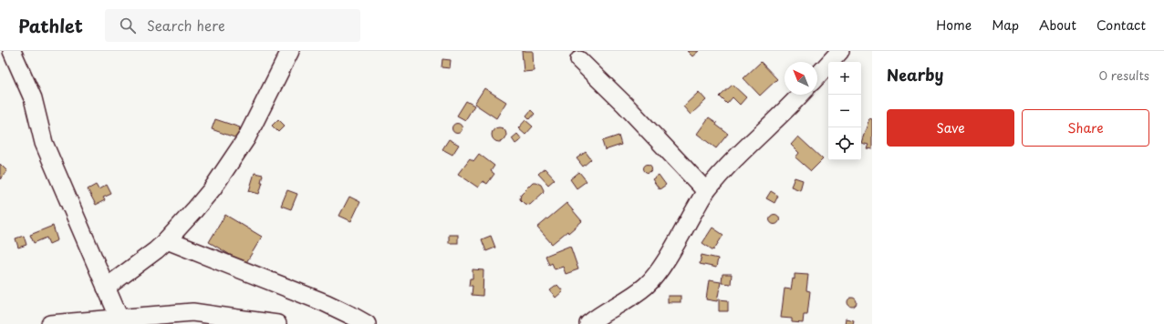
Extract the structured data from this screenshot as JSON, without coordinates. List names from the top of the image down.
{
  "north": "top left",
  "page": {
    "header": "Pathlet",
    "search": "Search here",
    "nav": [
      "Home",
      "Map",
      "About",
      "Contact"
    ],
    "heading": ["Nearby", "0 results"],
    "map_buttons": ["+", "−"],
    "buttons": ["Save", "Share"]
  }
}
